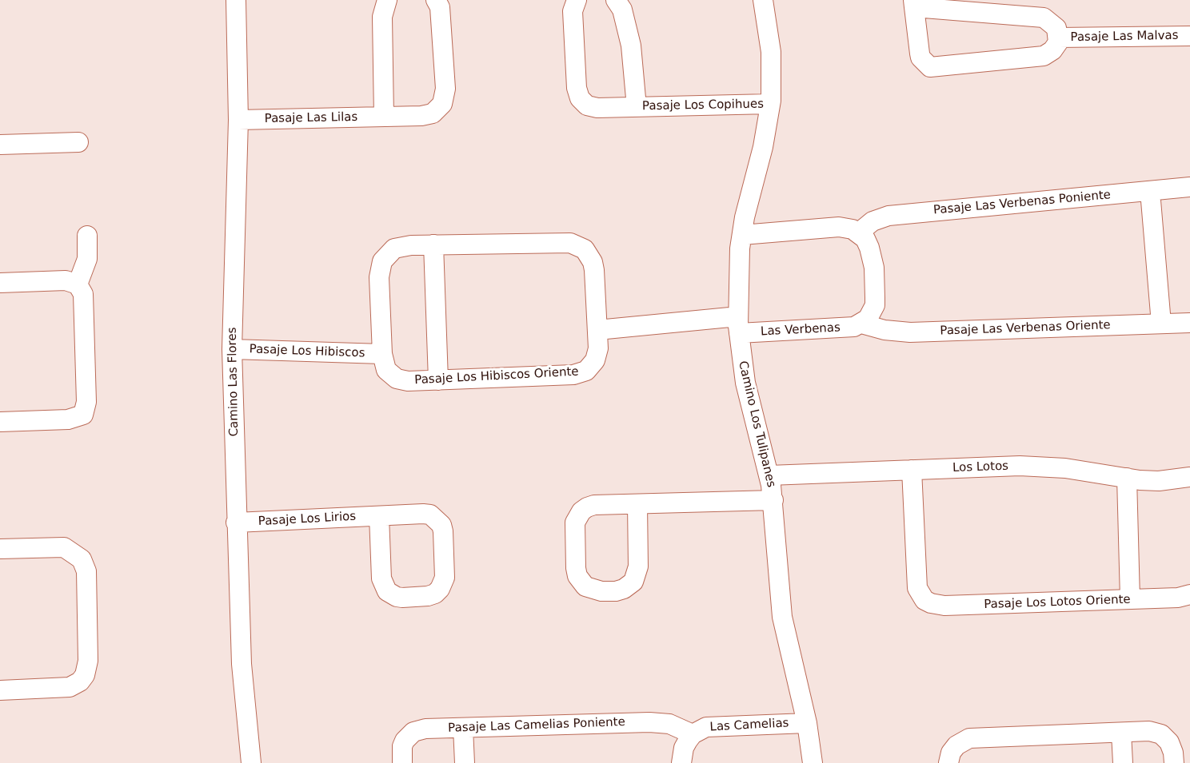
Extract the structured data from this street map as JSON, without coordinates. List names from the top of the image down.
{
  "streets": {
    "street": [
      "Pasaje Las Malvas",
      "Pasaje Los Copihues",
      "Pasaje Las Lilas",
      "Pasaje Las Verbenas Poniente",
      "Pasaje Las Verbenas Oriente",
      "Las Verbenas",
      "Pasaje Los Hibiscos",
      "Pasaje Los Hibiscos Oriente",
      "Camino Las Flores",
      "Camino Los Tulipanes",
      "Los Lotos",
      "Pasaje Los Lirios",
      "Pasaje Los Lotos Oriente",
      "Pasaje Las Camelias Poniente",
      "Las Camelias"
    ]
  },
  "crossings": [
    ["Pasaje Los Copihues", "Camino Los Tulipanes"],
    ["Pasaje Las Lilas", "Camino Las Flores"],
    ["Pasaje Las Verbenas Oriente", "Las Verbenas"],
    ["Las Verbenas", "Camino Los Tulipanes"],
    ["Pasaje Los Hibiscos", "Pasaje Los Hibiscos Oriente"],
    ["Pasaje Los Hibiscos", "Camino Las Flores"],
    ["Camino Las Flores", "Pasaje Los Lirios"],
    ["Camino Los Tulipanes", "Los Lotos"],
    ["Camino Los Tulipanes", "Las Camelias"],
    ["Los Lotos", "Pasaje Los Lotos Oriente"],
    ["Pasaje Las Camelias Poniente", "Las Camelias"]
  ]
}
